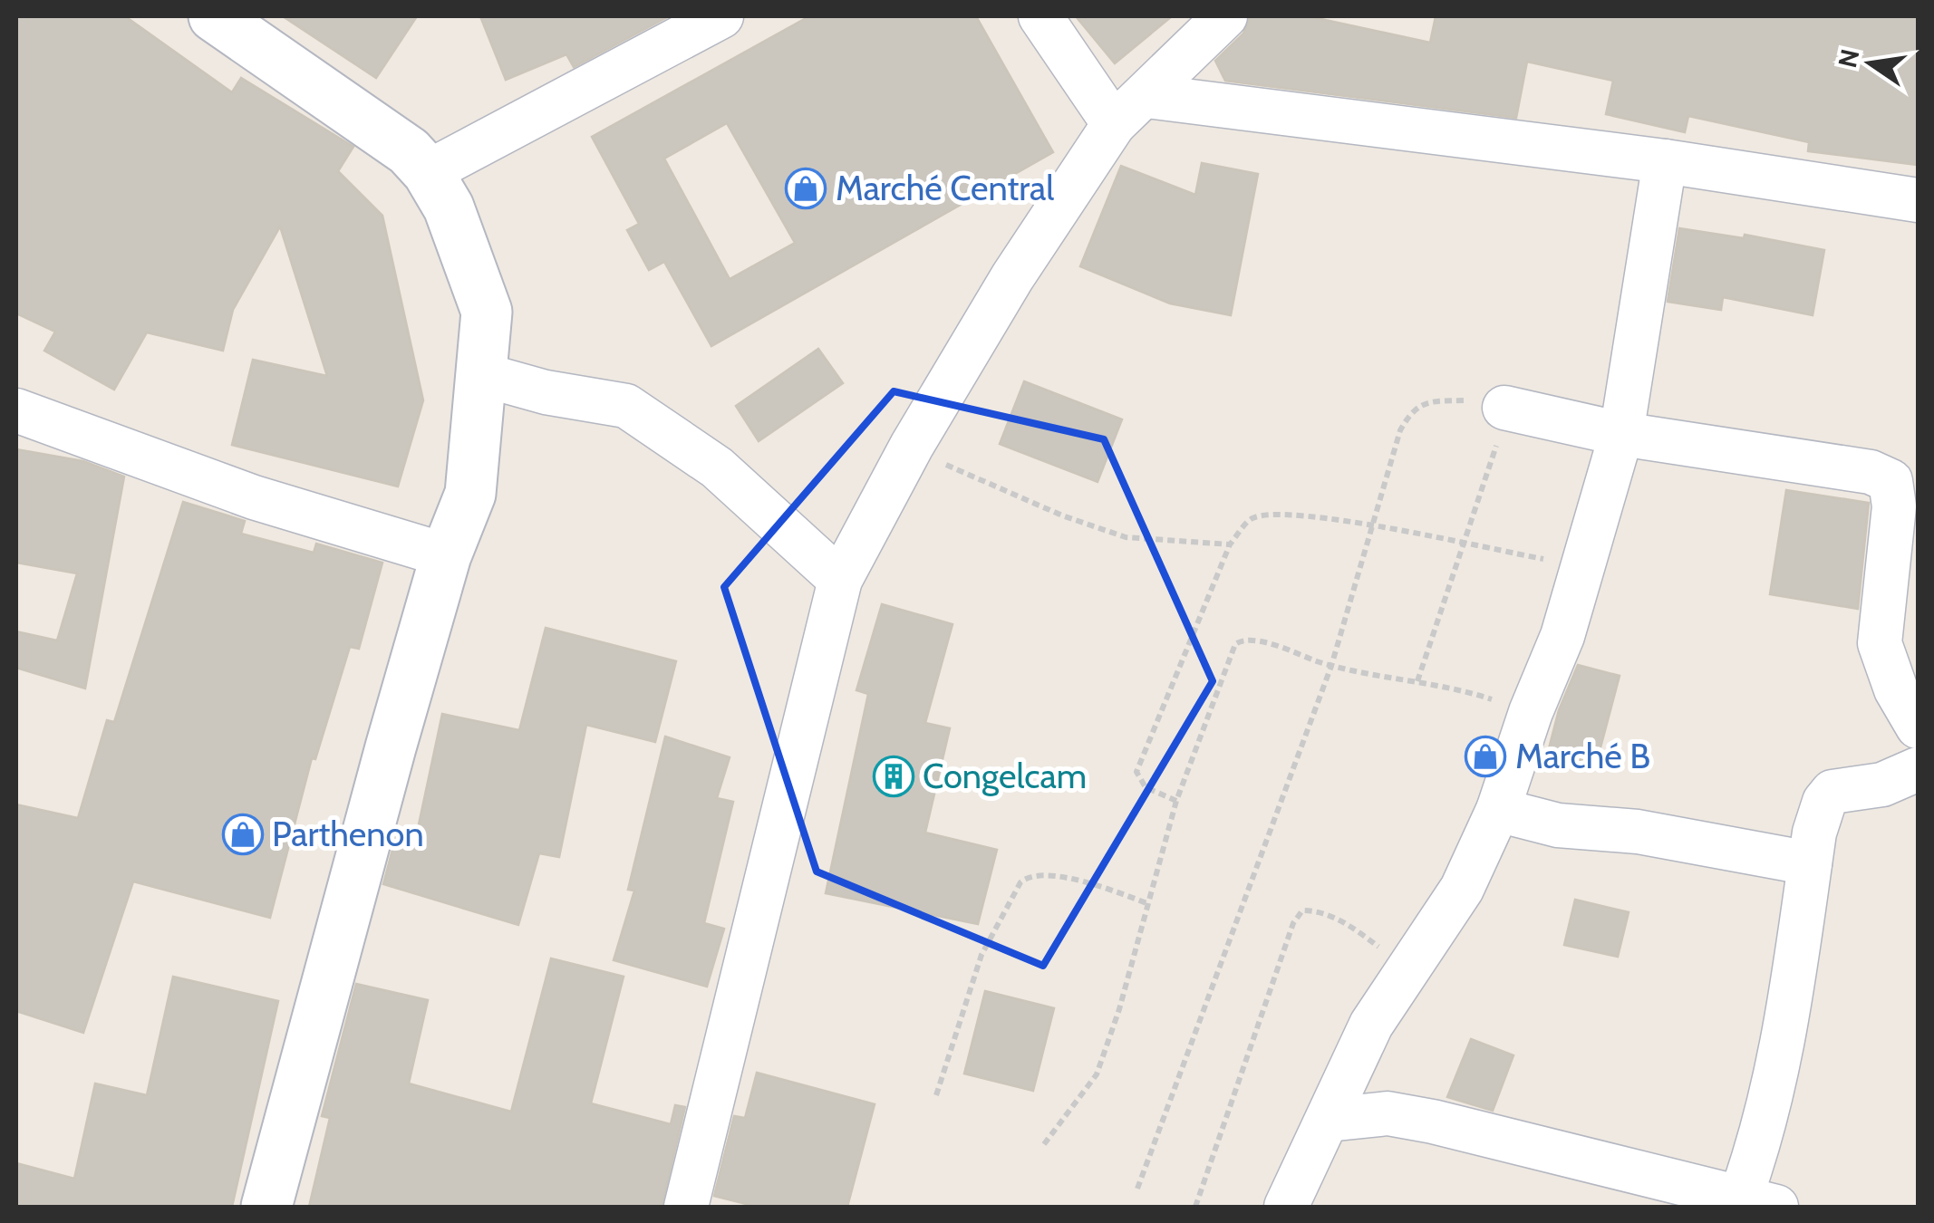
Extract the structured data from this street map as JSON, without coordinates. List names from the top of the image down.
{
  "places": {
    "shop": ["Marché Central", "Marché B", "Parthenon"],
    "building": ["Congelcam"]
  },
  "north": "left"
}
